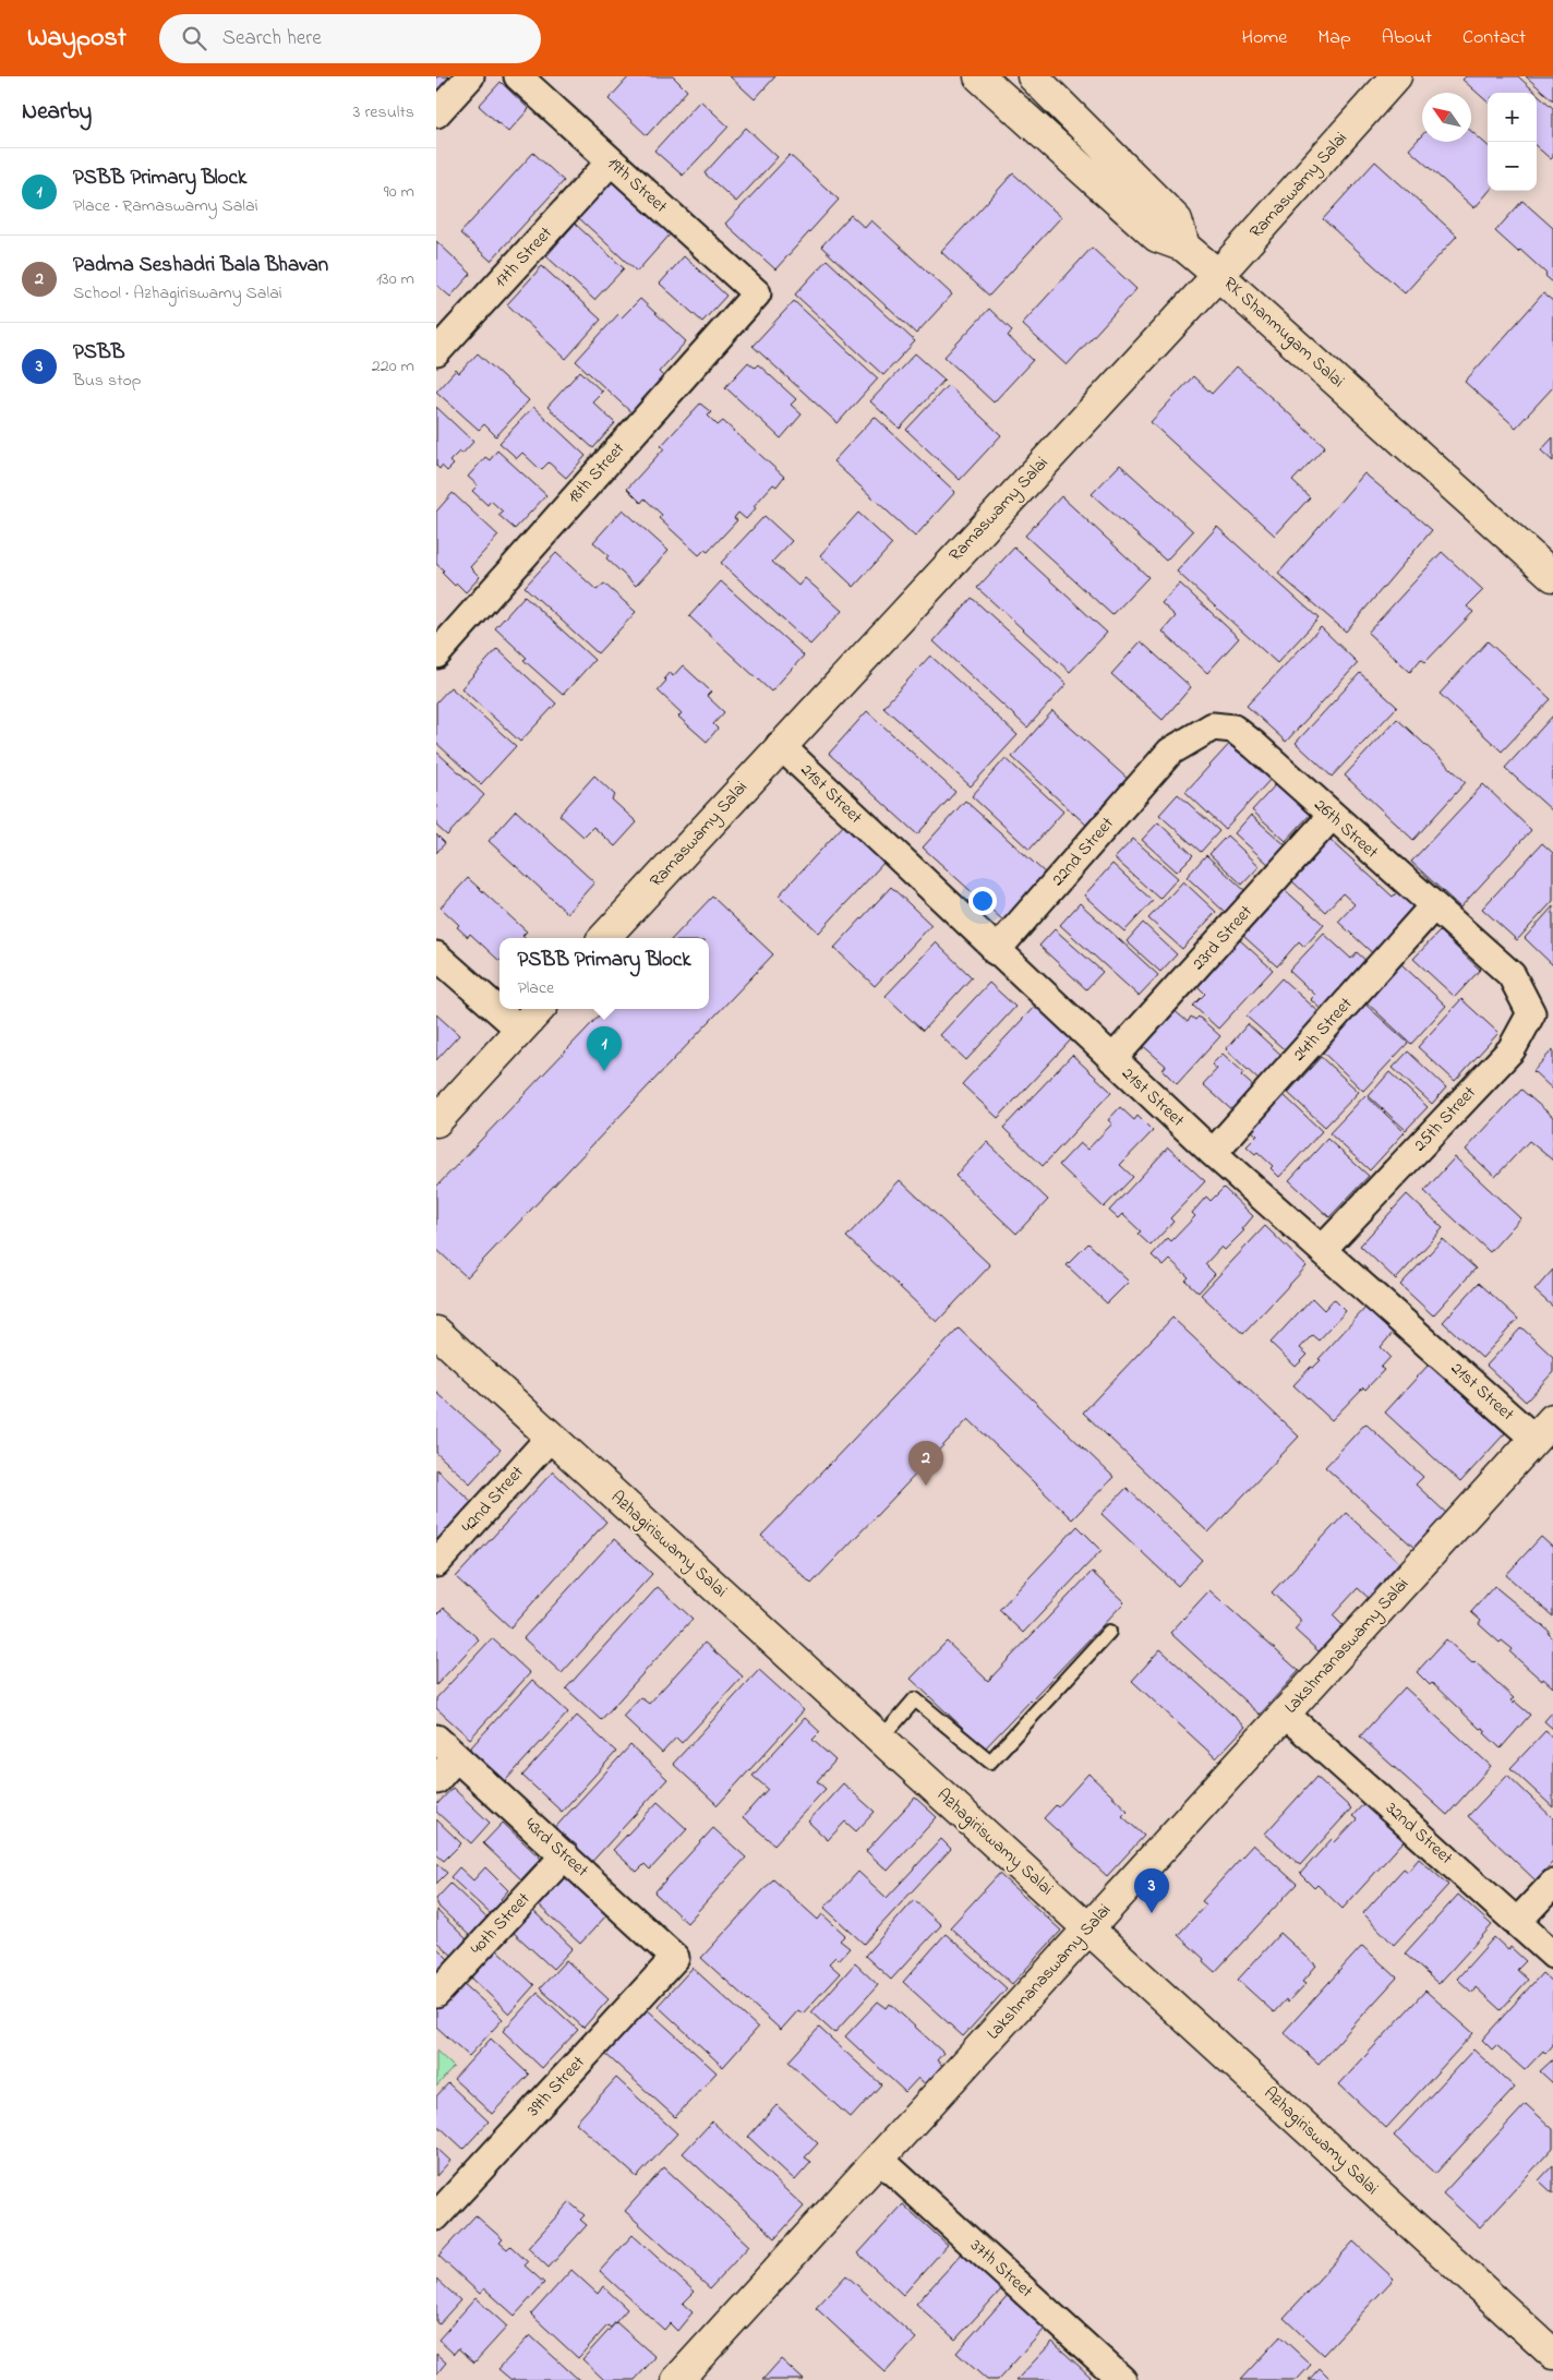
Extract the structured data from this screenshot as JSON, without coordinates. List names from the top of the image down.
{
  "streets": {
    "street": [
      "19th Street",
      "Ramaswamy Salai",
      "17th Street",
      "RK Shanmugam Salai",
      "18th Street",
      "21st Street",
      "26th Street",
      "22nd Street",
      "23rd Street",
      "24th Street",
      "25th Street",
      "42nd Street",
      "Azhagiriswamy Salai",
      "Lakshmanaswamy Salai",
      "32nd Street",
      "43rd Street",
      "40th Street",
      "39th Street",
      "37th Street"
    ]
  },
  "crossings": [
    ["19th Street", "17th Street"],
    ["19th Street", "18th Street"],
    ["Ramaswamy Salai", "RK Shanmugam Salai"],
    ["Ramaswamy Salai", "21st Street"],
    ["21st Street", "22nd Street"],
    ["21st Street", "23rd Street"],
    ["21st Street", "24th Street"],
    ["21st Street", "25th Street"],
    ["21st Street", "Lakshmanaswamy Salai"],
    ["26th Street", "22nd Street"],
    ["26th Street", "23rd Street"],
    ["26th Street", "24th Street"],
    ["26th Street", "25th Street"],
    ["42nd Street", "Azhagiriswamy Salai"],
    ["Azhagiriswamy Salai", "Lakshmanaswamy Salai"],
    ["Lakshmanaswamy Salai", "32nd Street"],
    ["Lakshmanaswamy Salai", "37th Street"],
    ["43rd Street", "40th Street"],
    ["43rd Street", "39th Street"]
  ],
  "north": "top left",
  "page": {
    "header": "Waypost",
    "search": "Search here",
    "nav": [
      "Home",
      "Map",
      "About",
      "Contact"
    ],
    "heading": ["Nearby", "3 results"],
    "map_buttons": ["+", "−"],
    "list": [
      {
        "mark": "1",
        "name": "PSBB Primary Block",
        "note": "Place · Ramaswamy Salai",
        "value": "90 m"
      },
      {
        "mark": "2",
        "name": "Padma Seshadri Bala Bhavan",
        "note": "School · Azhagiriswamy Salai",
        "value": "130 m"
      },
      {
        "mark": "3",
        "name": "PSBB",
        "note": "Bus stop",
        "value": "220 m"
      }
    ],
    "popup": ["PSBB Primary Block", "Place"],
    "pins": ["1", "2", "3"]
  }
}
